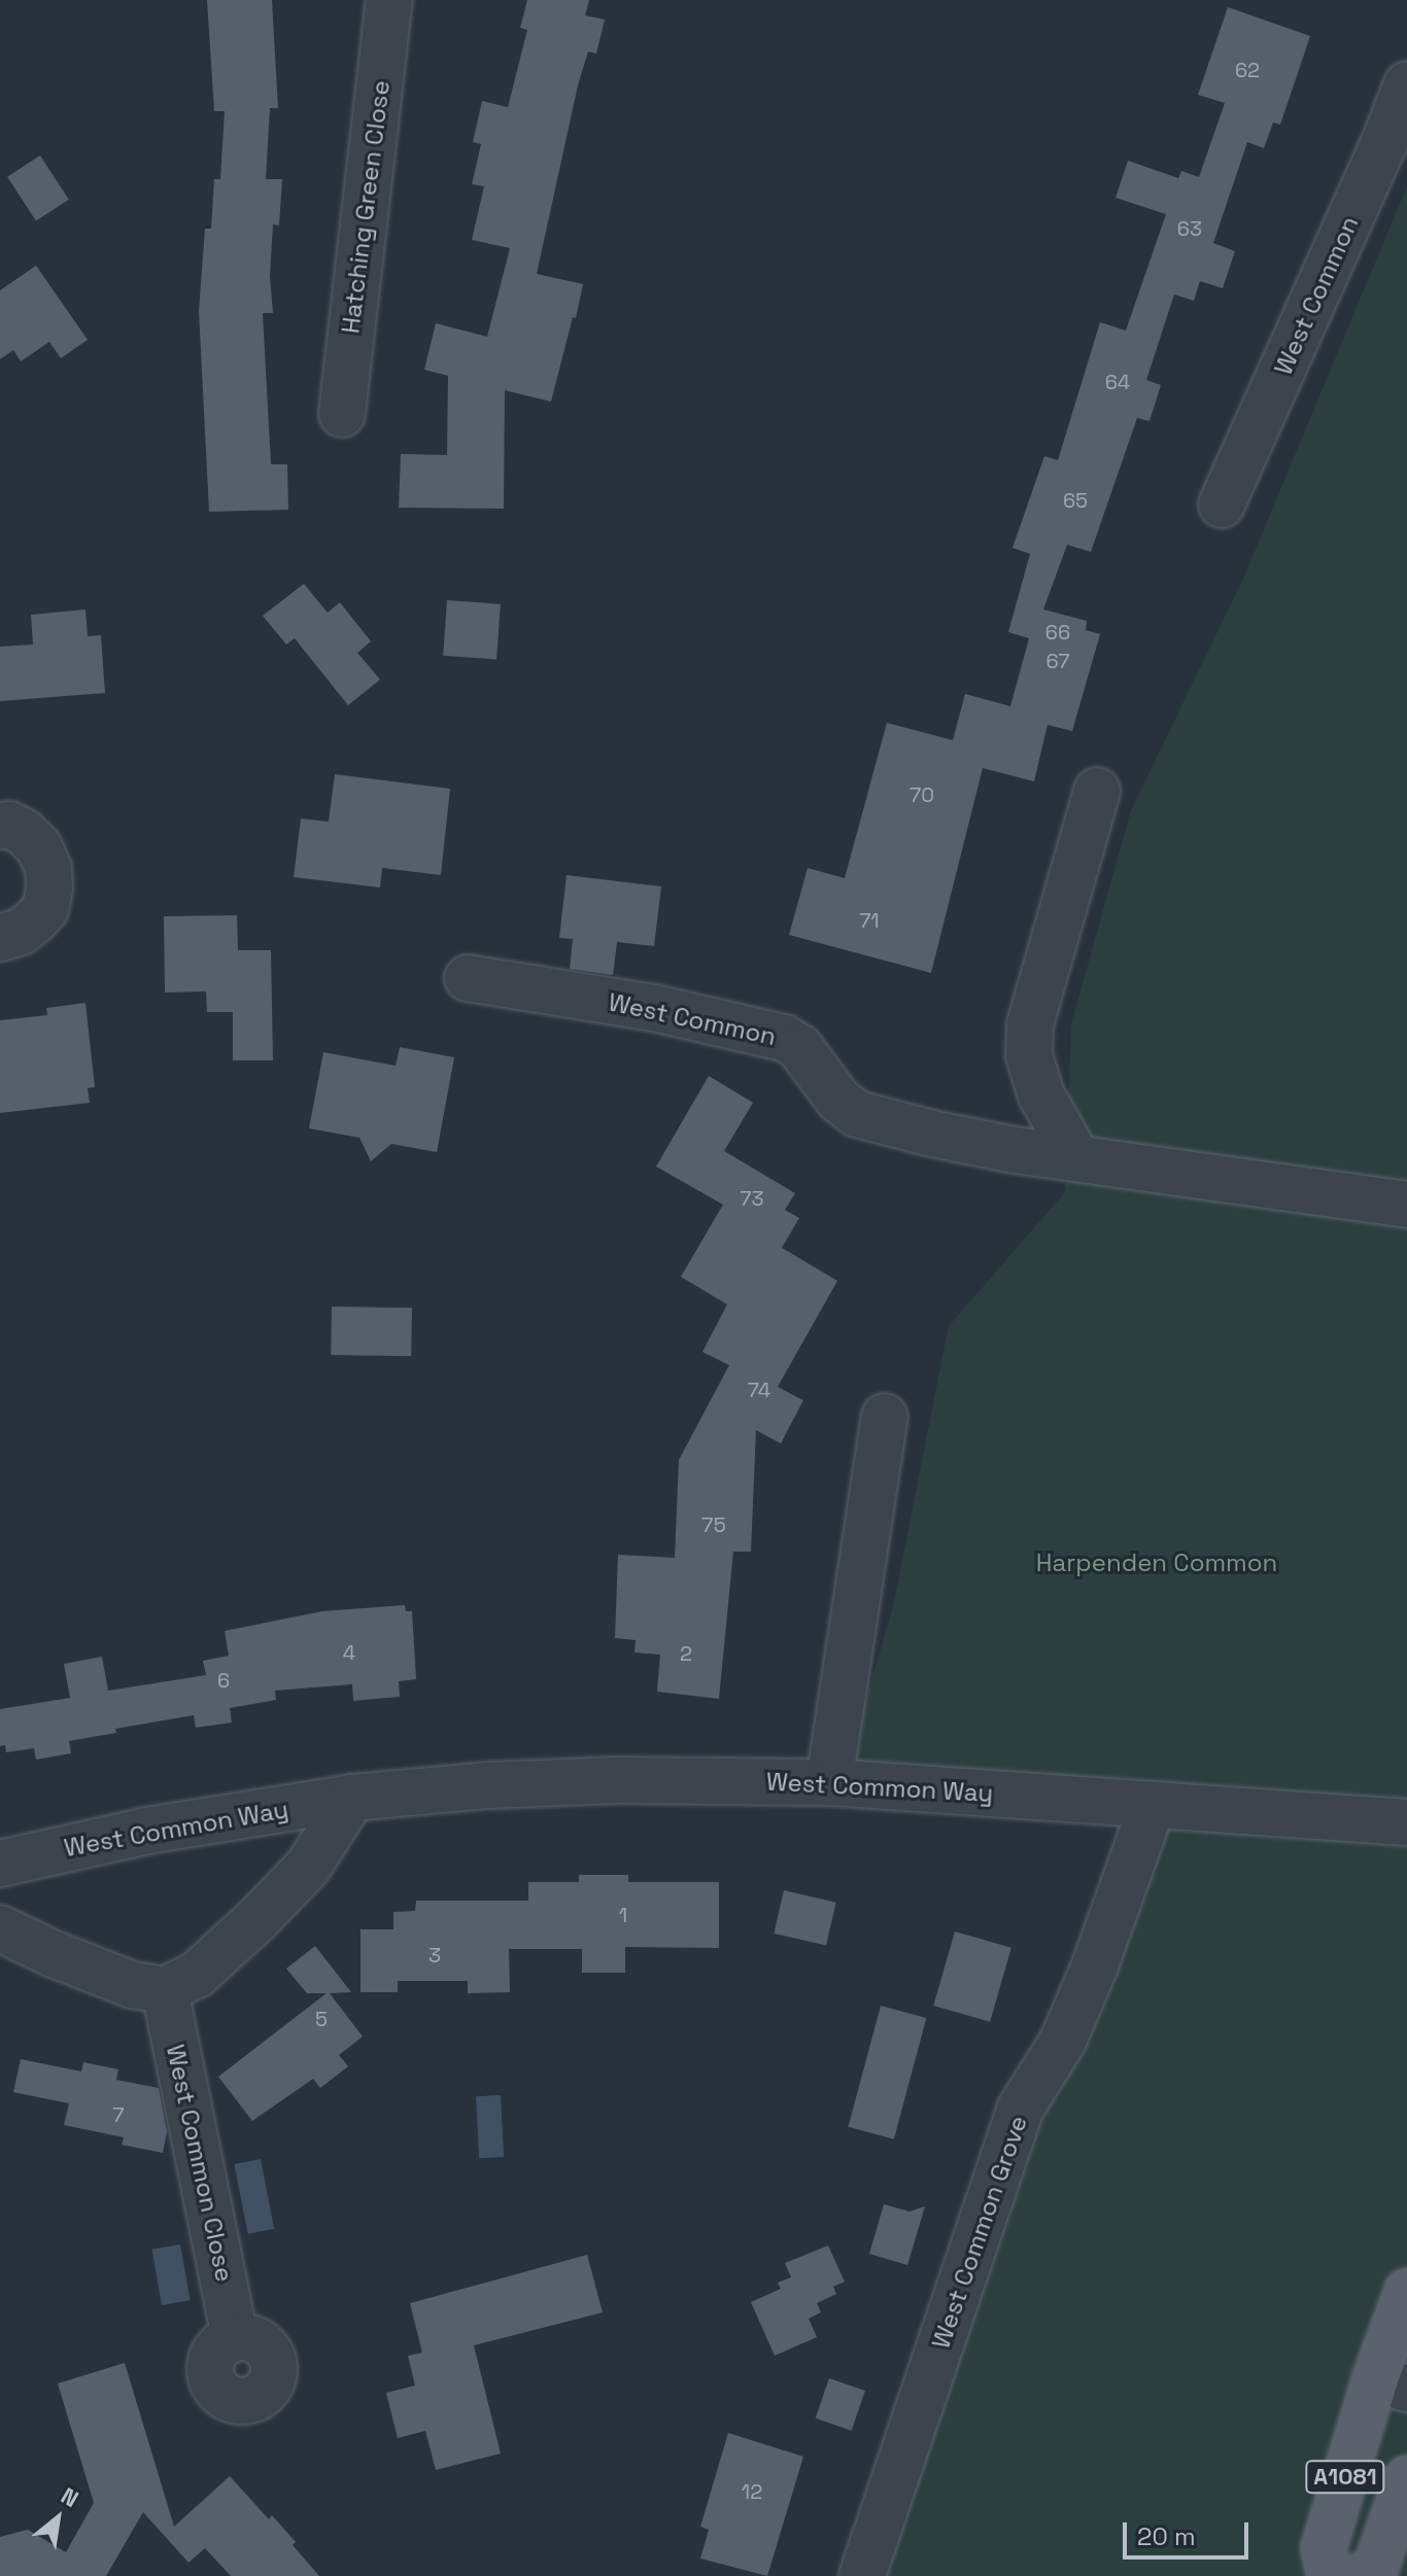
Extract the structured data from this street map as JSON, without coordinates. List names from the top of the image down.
{
  "streets": {
    "main road": ["A1081"],
    "street": [
      "Hatching Green Close",
      "West Common",
      "West Common Way",
      "West Common Close",
      "West Common Grove"
    ]
  },
  "crossings": [
    ["West Common Way", "West Common Grove"]
  ],
  "parks": ["Harpenden Common"],
  "house_numbers": [
    "62",
    "63",
    "64",
    "65",
    "66",
    "67",
    "70",
    "71",
    "73",
    "74",
    "75",
    "4",
    "2",
    "6",
    "1",
    "3",
    "5",
    "7",
    "12"
  ],
  "scale_bar": "20 m",
  "north": "top right"
}
